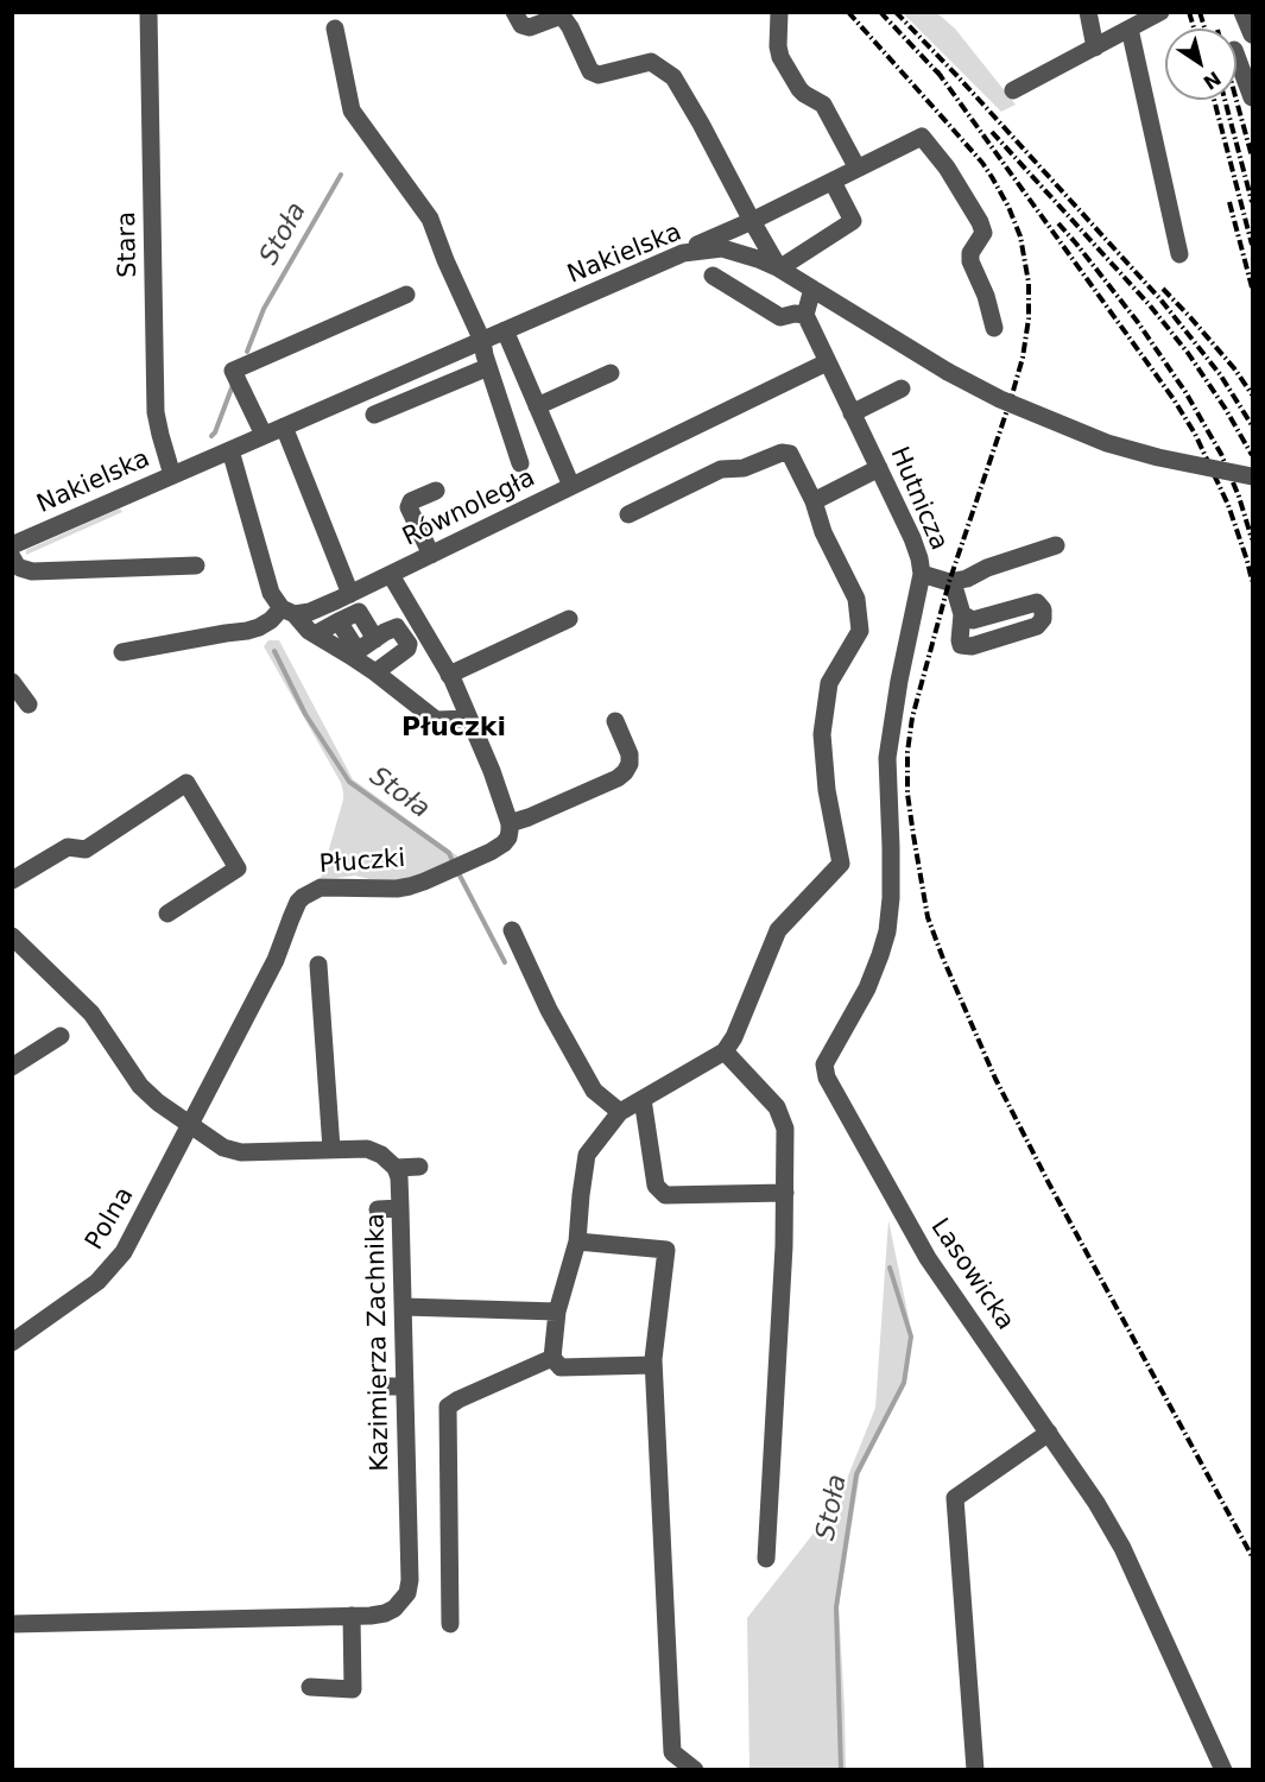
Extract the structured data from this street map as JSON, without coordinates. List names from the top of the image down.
{
  "streets": {
    "street": [
      "Stara",
      "Nakielska",
      "Hutnicza",
      "Równoległa",
      "Płuczki",
      "Polna",
      "Lasowicka",
      "Kazimierza Zachnika"
    ]
  },
  "crossings": [
    ["Stara", "Nakielska"],
    ["Hutnicza", "Równoległa"],
    ["Hutnicza", "Lasowicka"],
    ["Płuczki", "Polna"]
  ],
  "districts": ["Płuczki"],
  "water": ["Stoła"],
  "north": "bottom right"
}
